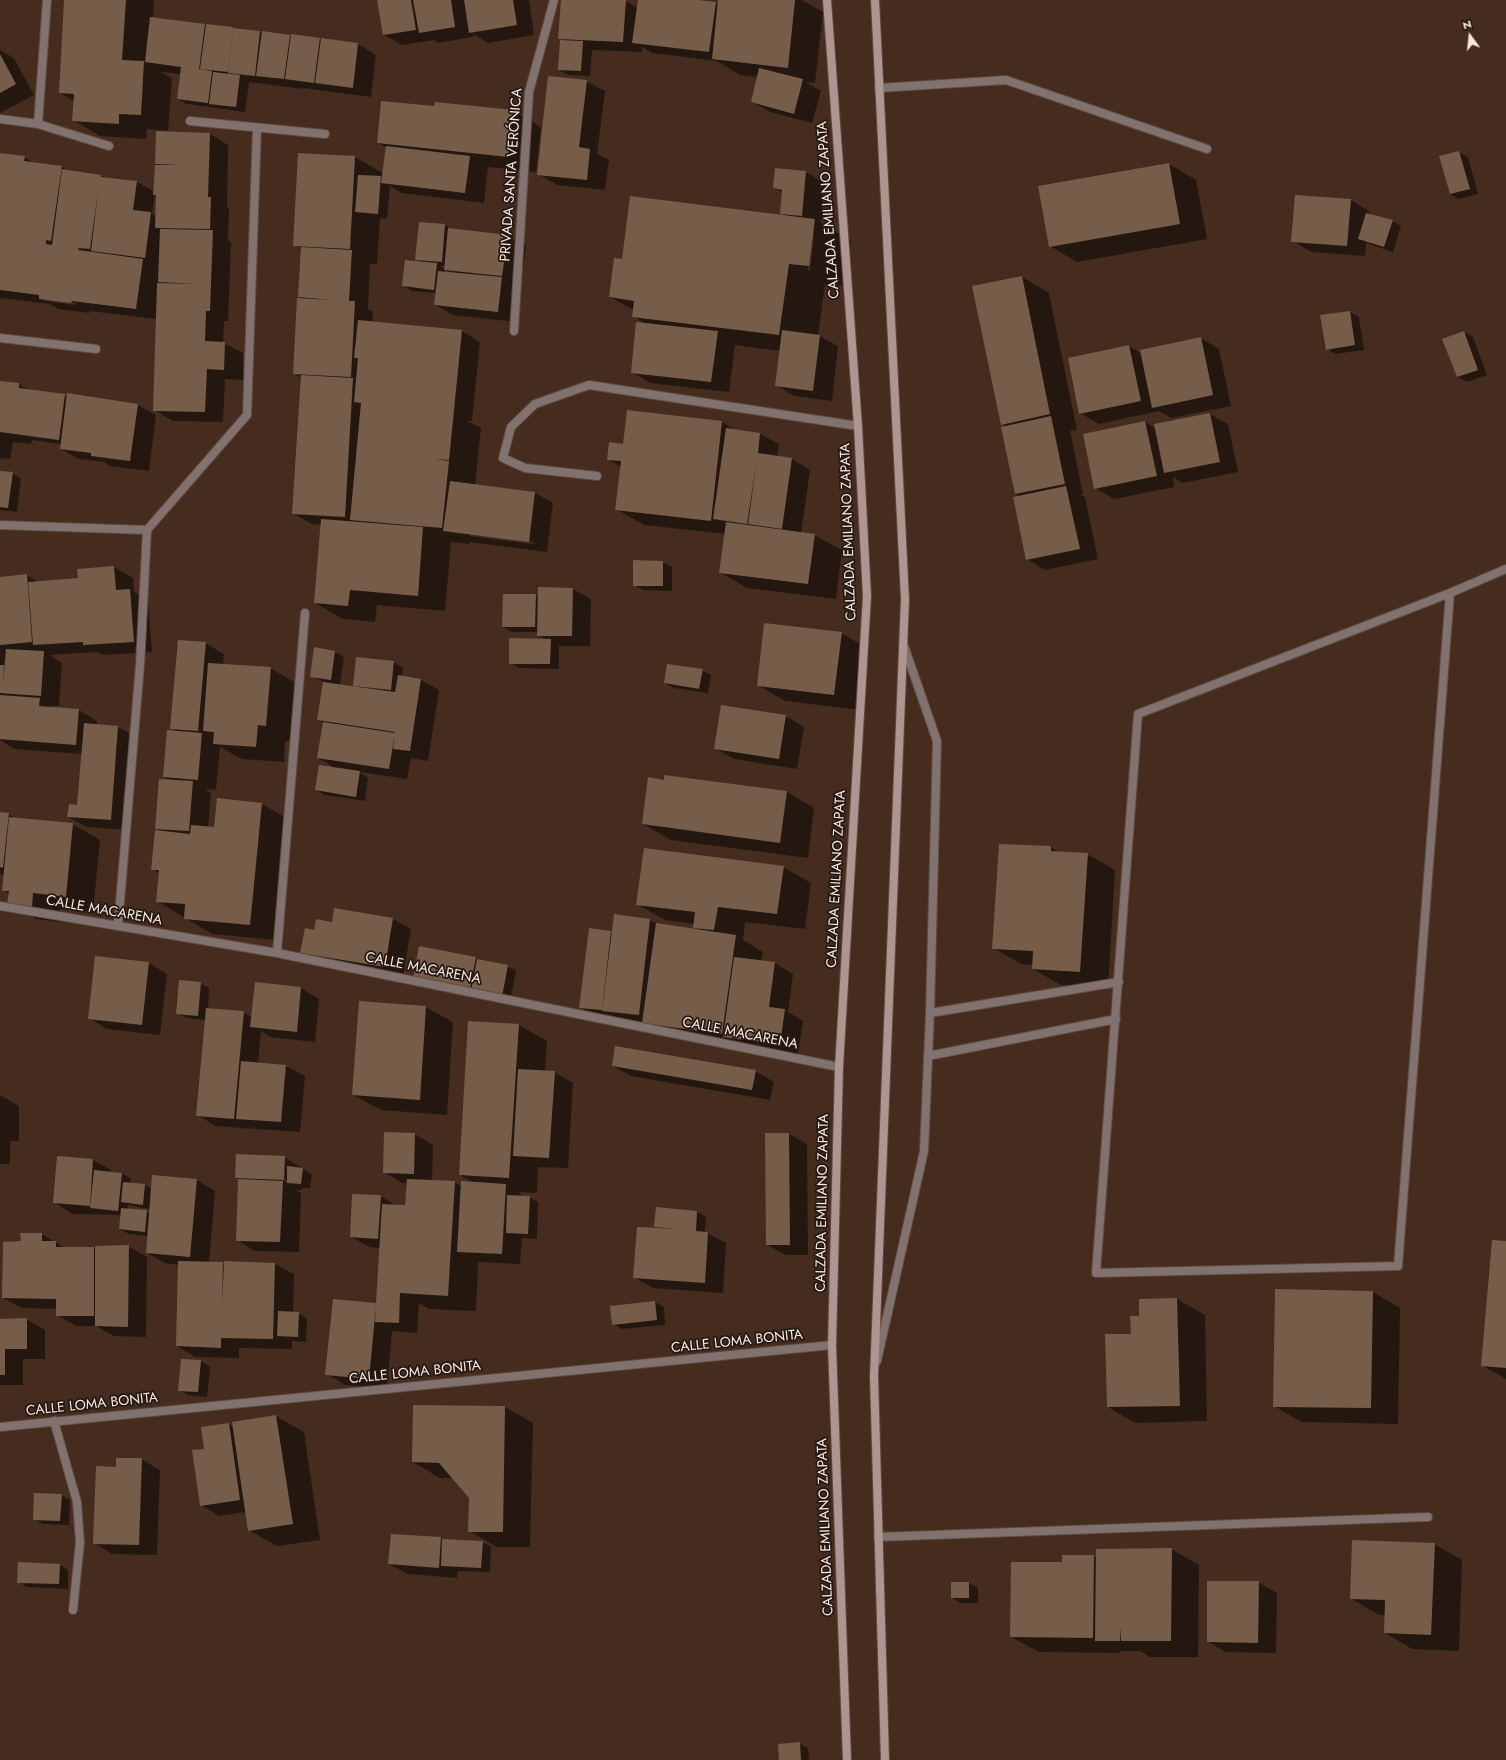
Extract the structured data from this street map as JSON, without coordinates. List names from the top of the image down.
{
  "streets": {
    "main road": ["CALZADA EMILIANO ZAPATA"],
    "street": ["PRIVADA SANTA VERÓNICA", "CALLE MACARENA", "CALLE LOMA BONITA"]
  },
  "crossings": [
    ["CALZADA EMILIANO ZAPATA", "CALLE MACARENA"],
    ["CALZADA EMILIANO ZAPATA", "CALLE LOMA BONITA"]
  ],
  "north": "top"
}
